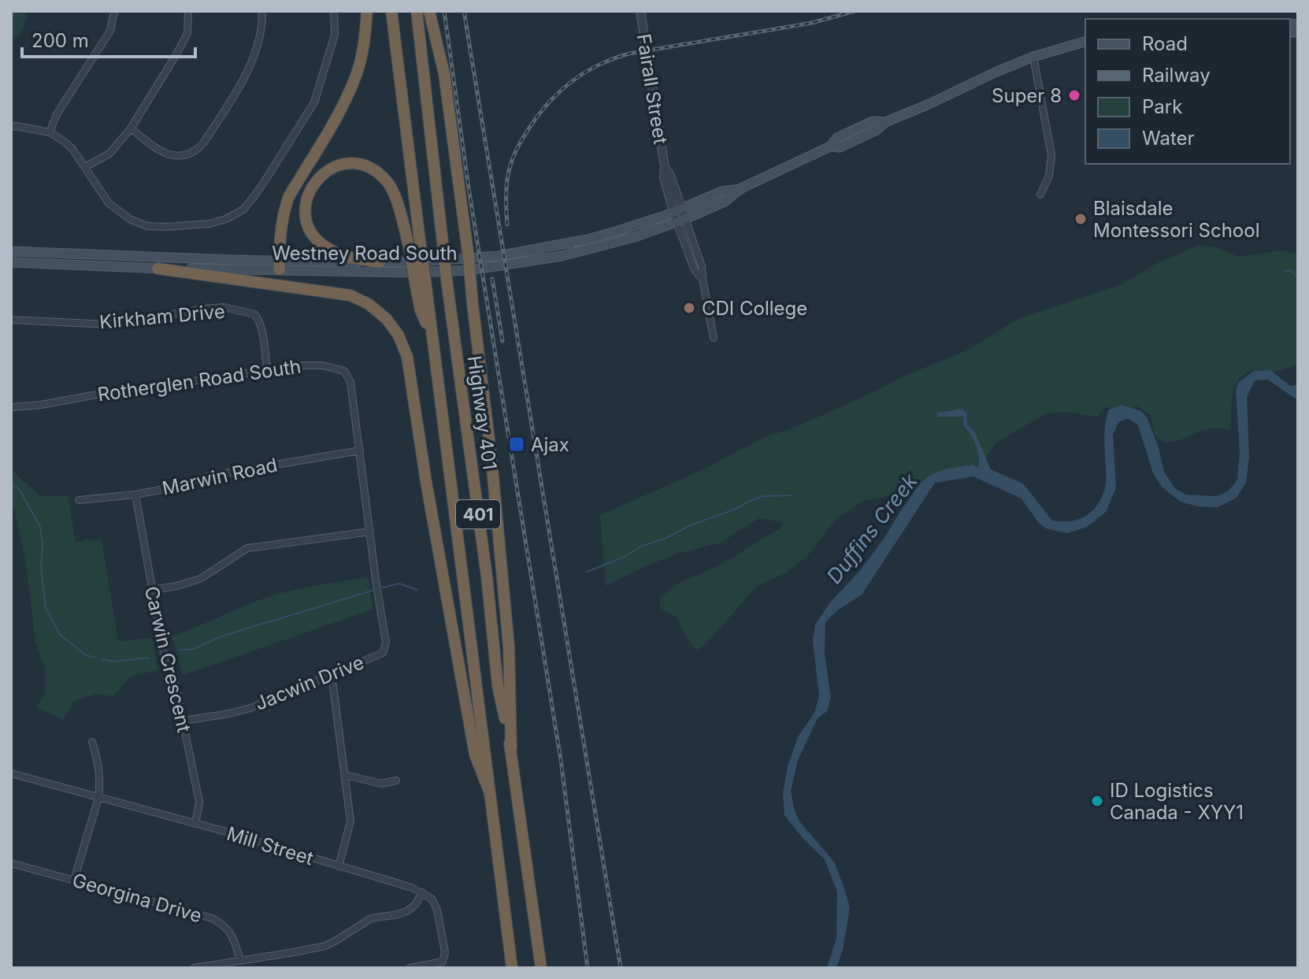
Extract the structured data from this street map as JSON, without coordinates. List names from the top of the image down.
{
  "streets": {
    "highway": ["Highway 401", "401"],
    "main road": ["Westney Road South"],
    "street": [
      "Fairall Street",
      "Kirkham Drive",
      "Rotherglen Road South",
      "Marwin Road",
      "Carwin Crescent",
      "Jacwin Drive",
      "Mill Street",
      "Georgina Drive"
    ]
  },
  "crossings": [
    ["Fairall Street", "Westney Road South"],
    ["Kirkham Drive", "Rotherglen Road South"],
    ["Rotherglen Road South", "Marwin Road"],
    ["Rotherglen Road South", "Jacwin Drive"],
    ["Marwin Road", "Carwin Crescent"],
    ["Marwin Road", "Jacwin Drive"],
    ["Carwin Crescent", "Jacwin Drive"],
    ["Carwin Crescent", "Mill Street"]
  ],
  "water": ["Duffins Creek"],
  "places": {
    "other": [
      "Super 8",
      "Blaisdale Montessori School",
      "CDI College",
      "ID Logistics Canada - XYY1"
    ],
    "transit": ["Ajax"]
  },
  "legend": [
    "Road",
    "Railway",
    "Park",
    "Water"
  ],
  "scale_bar": "200 m"
}
